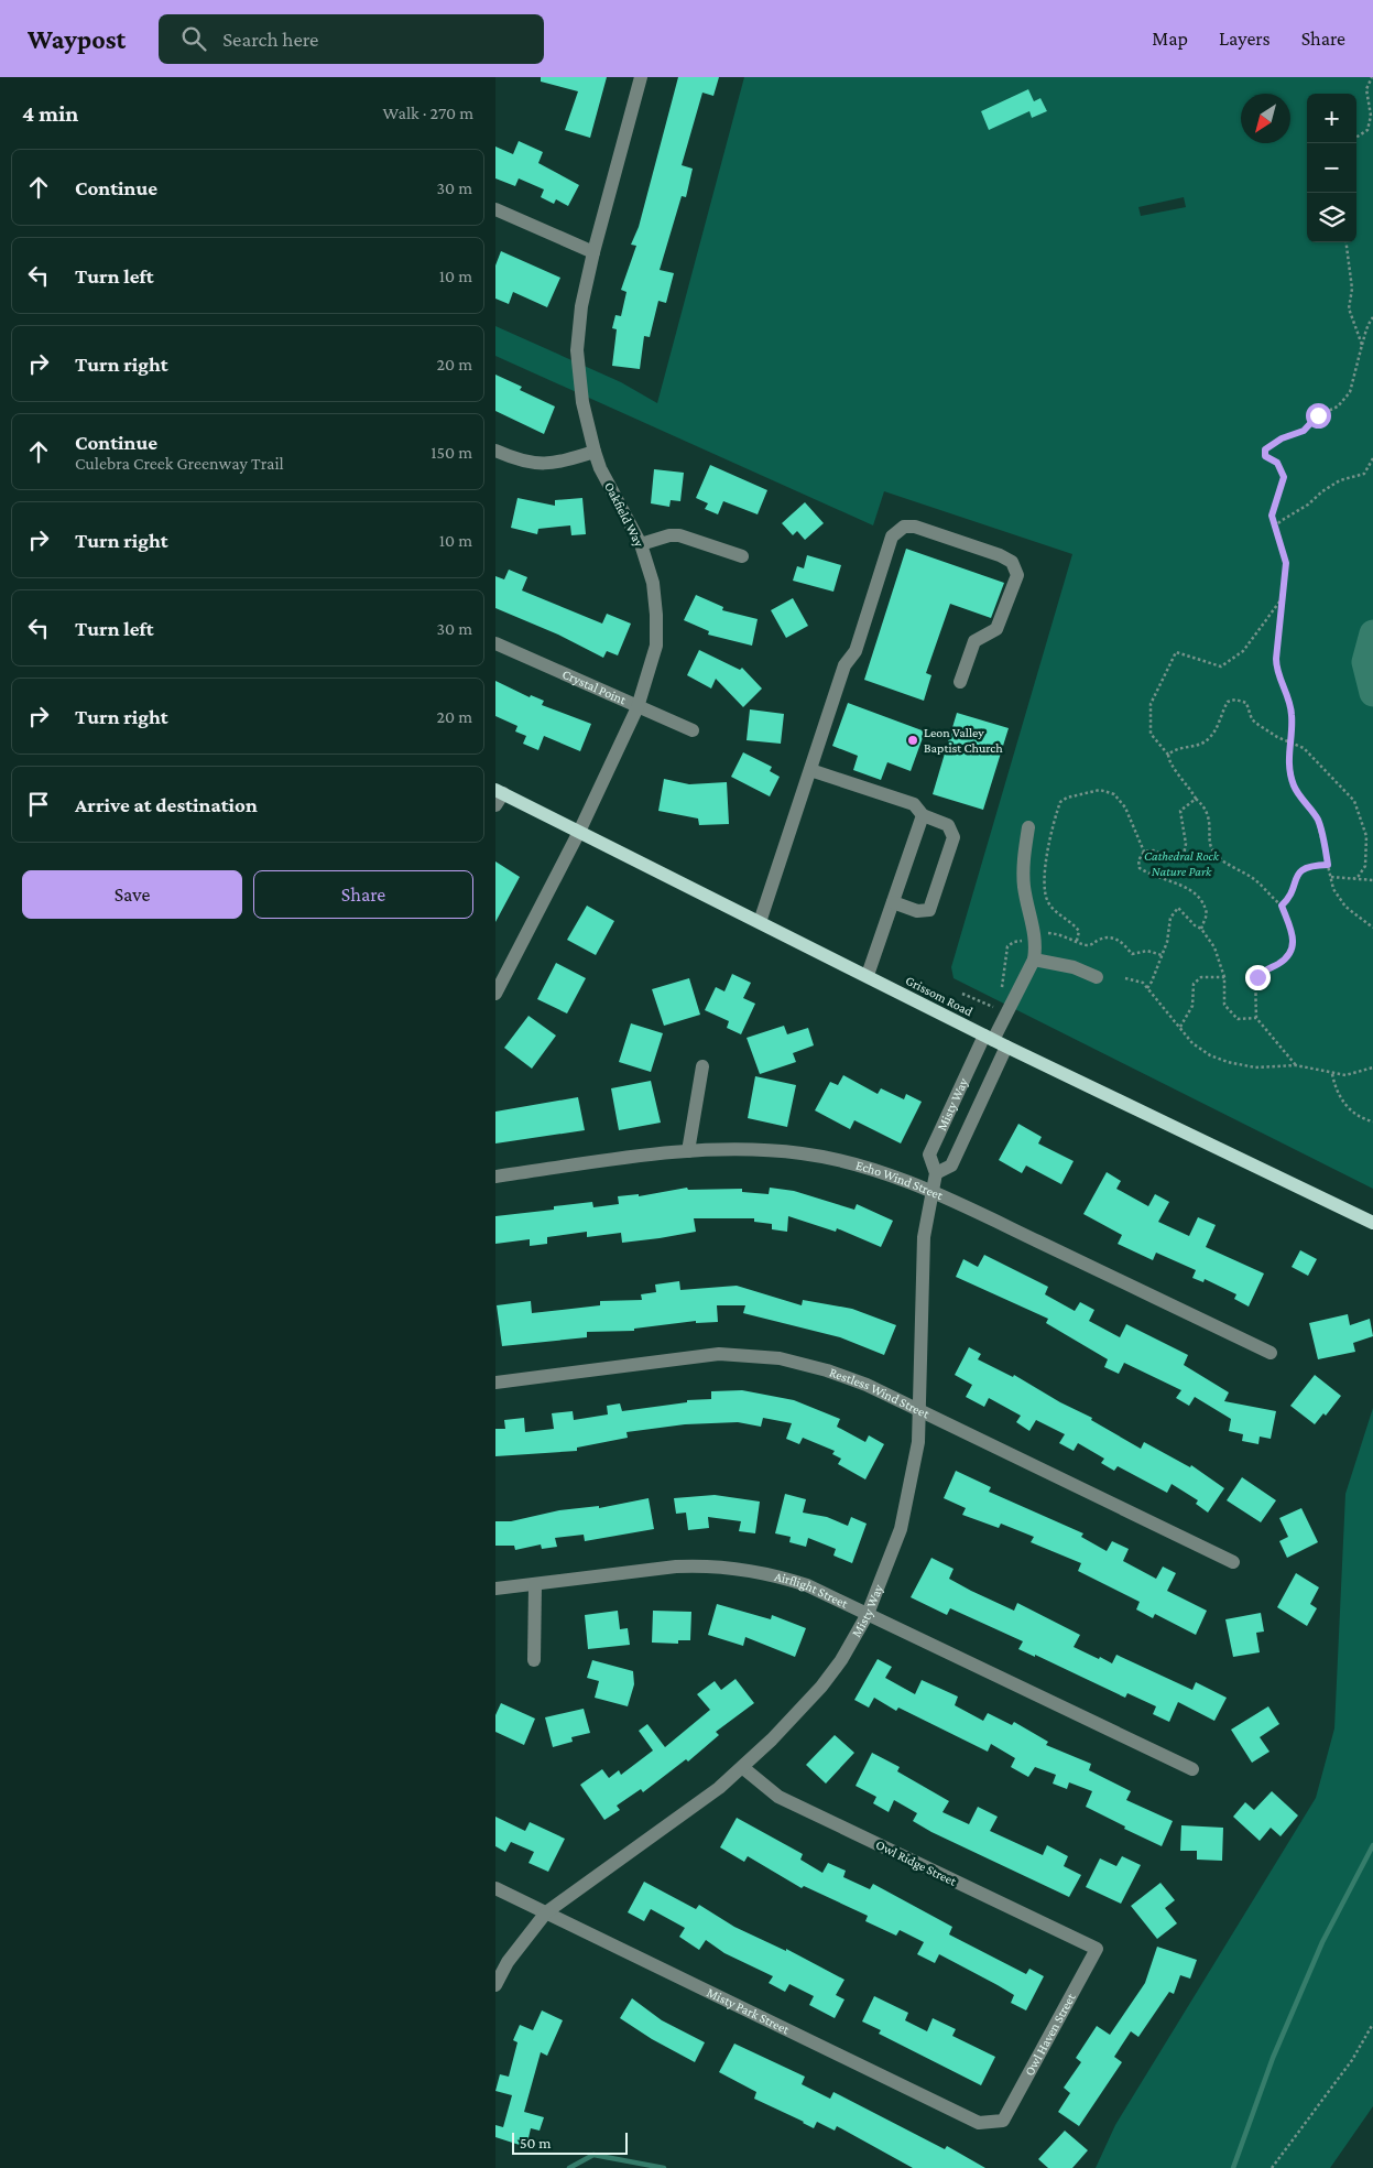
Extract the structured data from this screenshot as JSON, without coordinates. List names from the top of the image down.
{
  "streets": {
    "main road": ["Grissom Road"],
    "street": [
      "Oakfield Way",
      "Crystal Point",
      "Misty Way",
      "Echo Wind Street",
      "Restless Wind Street",
      "Airflight Street",
      "Owl Ridge Street",
      "Misty Park Street",
      "Owl Haven Street"
    ]
  },
  "crossings": [
    ["Oakfield Way", "Crystal Point"],
    ["Oakfield Way", "Grissom Road"],
    ["Grissom Road", "Misty Way"],
    ["Misty Way", "Echo Wind Street"],
    ["Misty Way", "Restless Wind Street"],
    ["Misty Way", "Airflight Street"],
    ["Misty Way", "Owl Ridge Street"],
    ["Misty Way", "Misty Park Street"],
    ["Owl Ridge Street", "Owl Haven Street"],
    ["Misty Park Street", "Owl Haven Street"]
  ],
  "parks": ["Cathedral Rock Nature Park"],
  "places": ["Leon Valley Baptist Church"],
  "scale_bar": "50 m",
  "north": "bottom left",
  "page": {
    "header": "Waypost",
    "search": "Search here",
    "nav": ["Map", "Layers", "Share"],
    "heading": ["4 min", "Walk · 270 m"],
    "map_buttons": ["+", "−"],
    "list": [
      ["Continue", "30 m"],
      ["Turn left", "10 m"],
      ["Turn right", "20 m"],
      ["Continue", "Culebra Creek Greenway Trail", "150 m"],
      ["Turn right", "10 m"],
      ["Turn left", "30 m"],
      ["Turn right", "20 m"],
      "Arrive at destination"
    ],
    "buttons": ["Save", "Share"],
    "scale": "50 m"
  }
}
